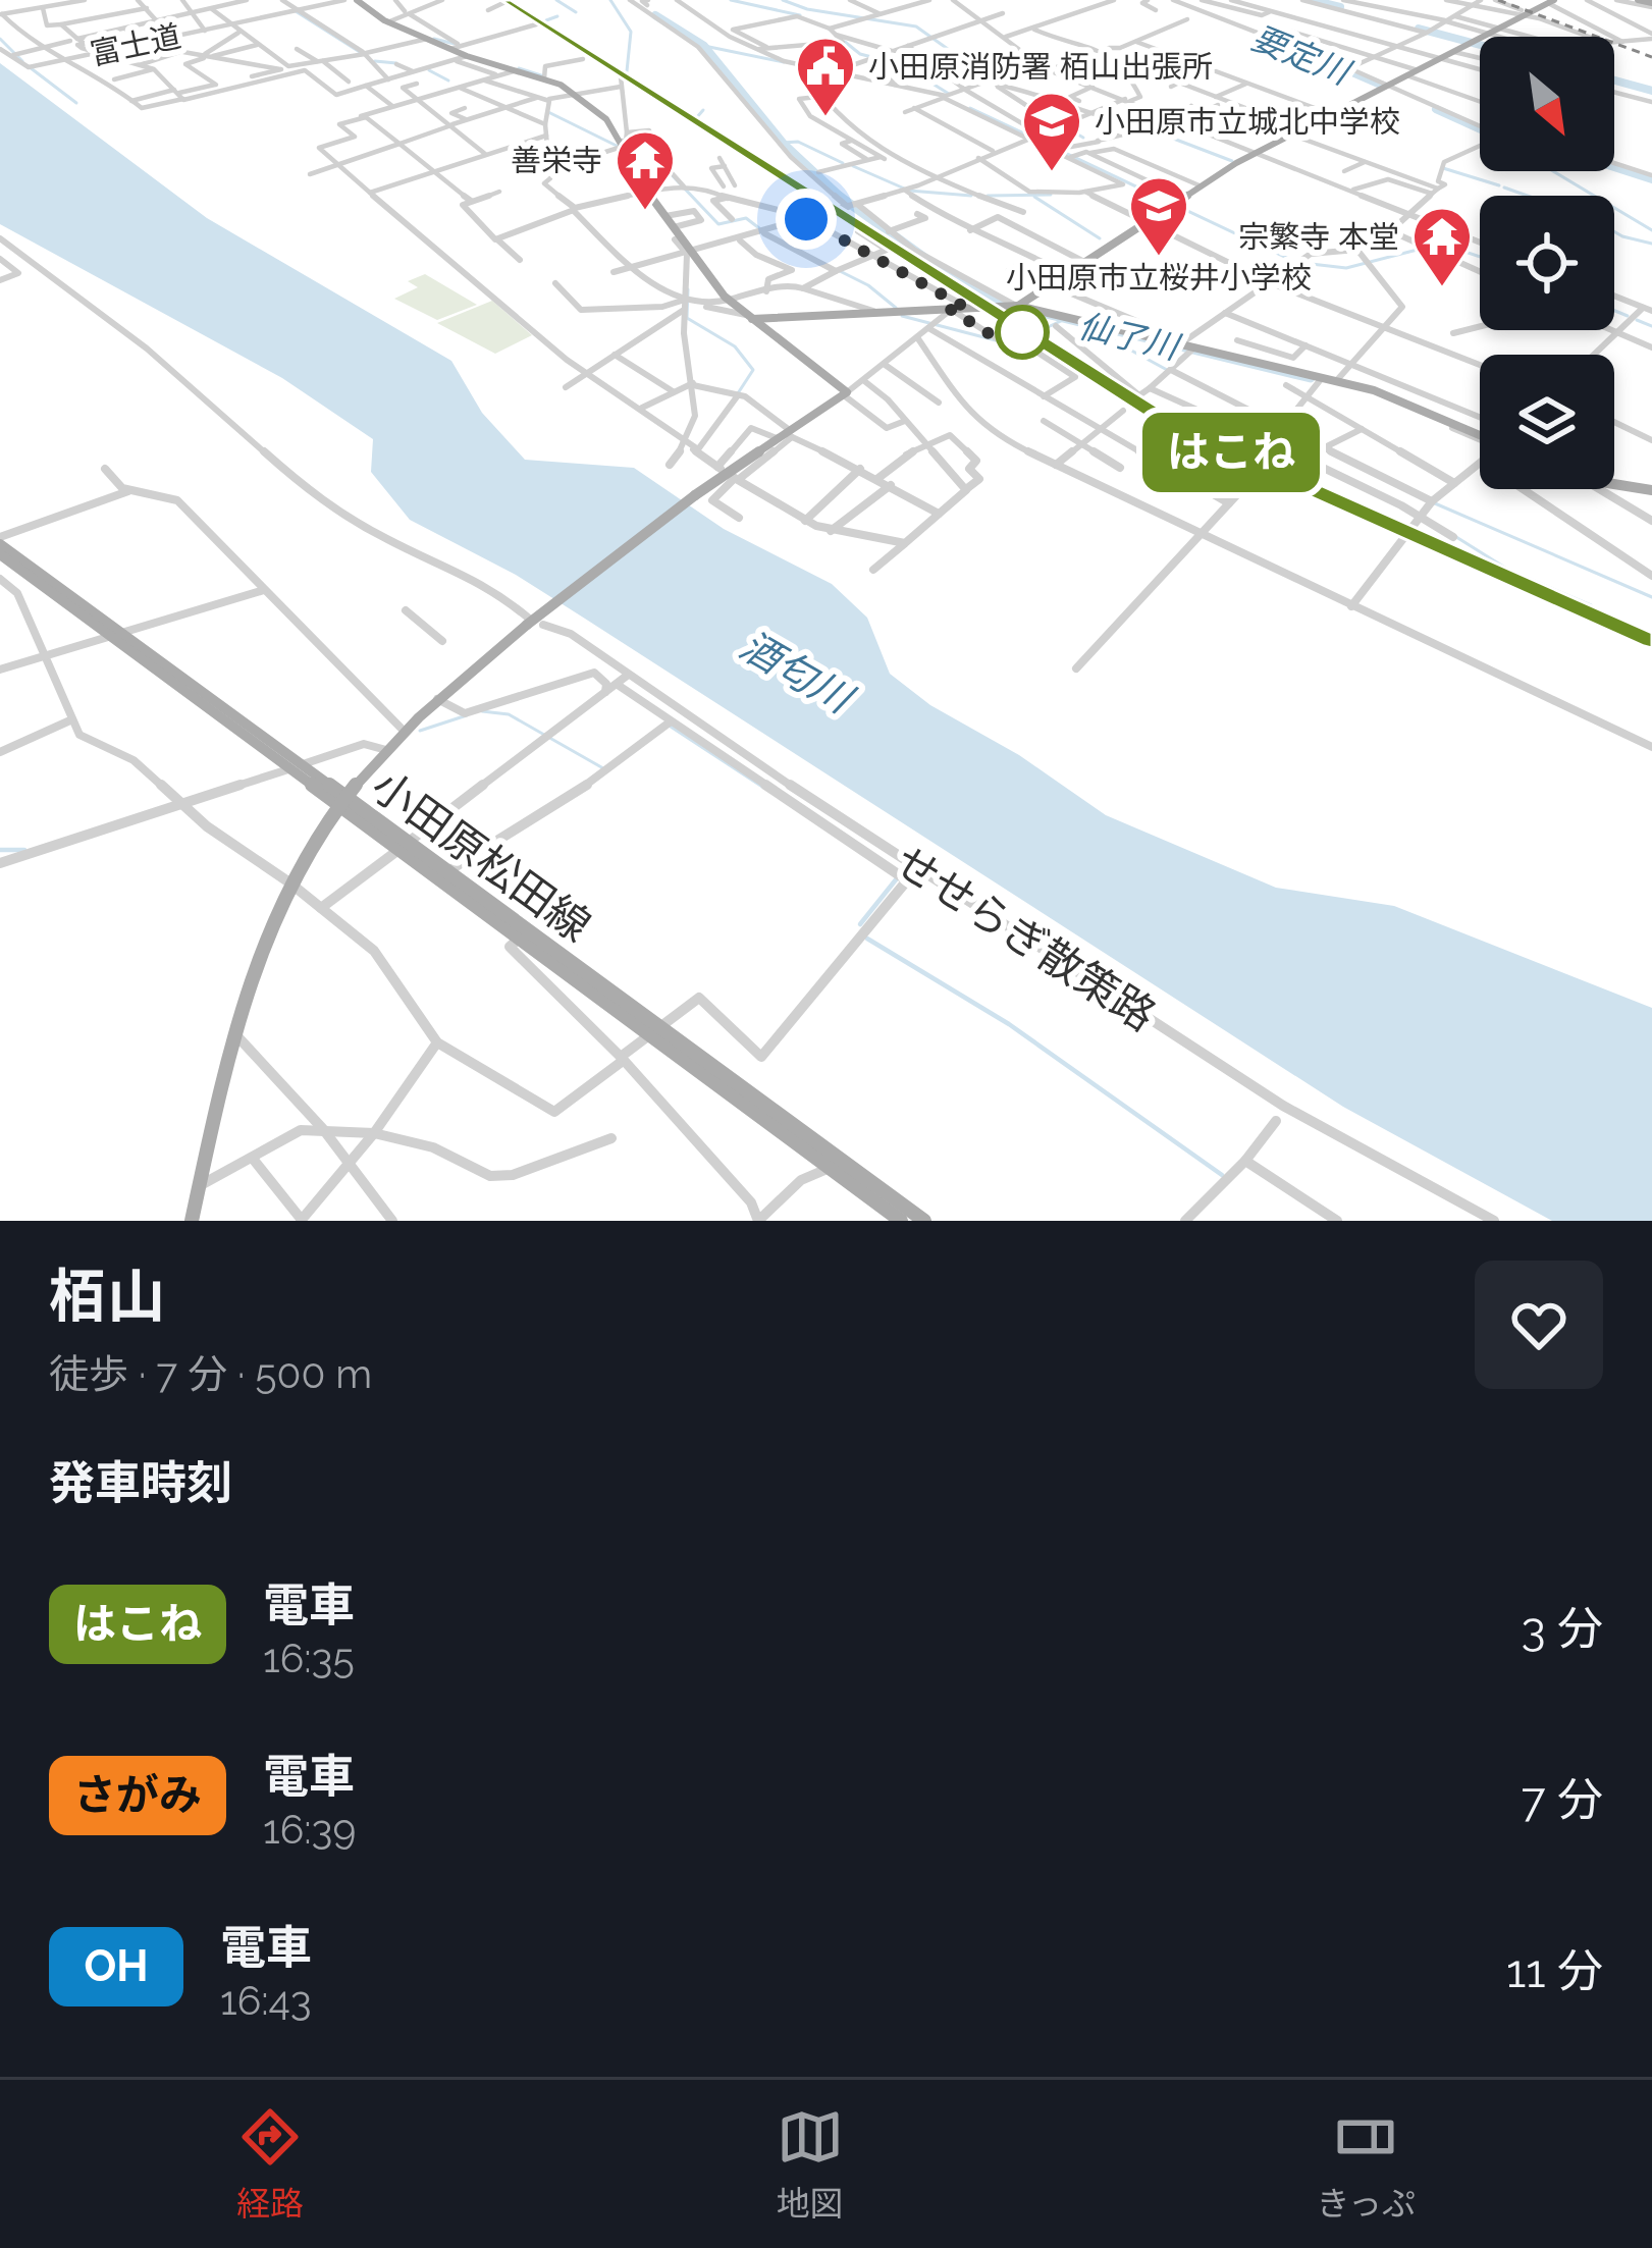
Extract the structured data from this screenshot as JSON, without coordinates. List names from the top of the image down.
{
  "streets": {
    "main road": ["小田原松田線"],
    "street": ["富士道", "せせらぎ散策路"]
  },
  "water": ["要定川", "仙了川", "酒匂川"],
  "places": {
    "public building": ["小田原消防署 栢山出張所"],
    "school or university": ["小田原市立城北中学校", "小田原市立桜井小学校"],
    "temple": ["善栄寺", "宗繁寺 本堂"]
  },
  "north": "bottom right",
  "page": {
    "on_map": "はこね",
    "heading": [
      ["栢山", "徒歩 · 7 分 · 500 m"],
      "発車時刻"
    ],
    "list": [
      {
        "mark": "はこね",
        "name": "電車",
        "note": "16:35",
        "value": "3 分"
      },
      {
        "mark": "さがみ",
        "name": "電車",
        "note": "16:39",
        "value": "7 分"
      },
      {
        "mark": "OH",
        "name": "電車",
        "note": "16:43",
        "value": "11 分"
      }
    ],
    "tabs": ["経路", "地図", "きっぷ"]
  }
}
